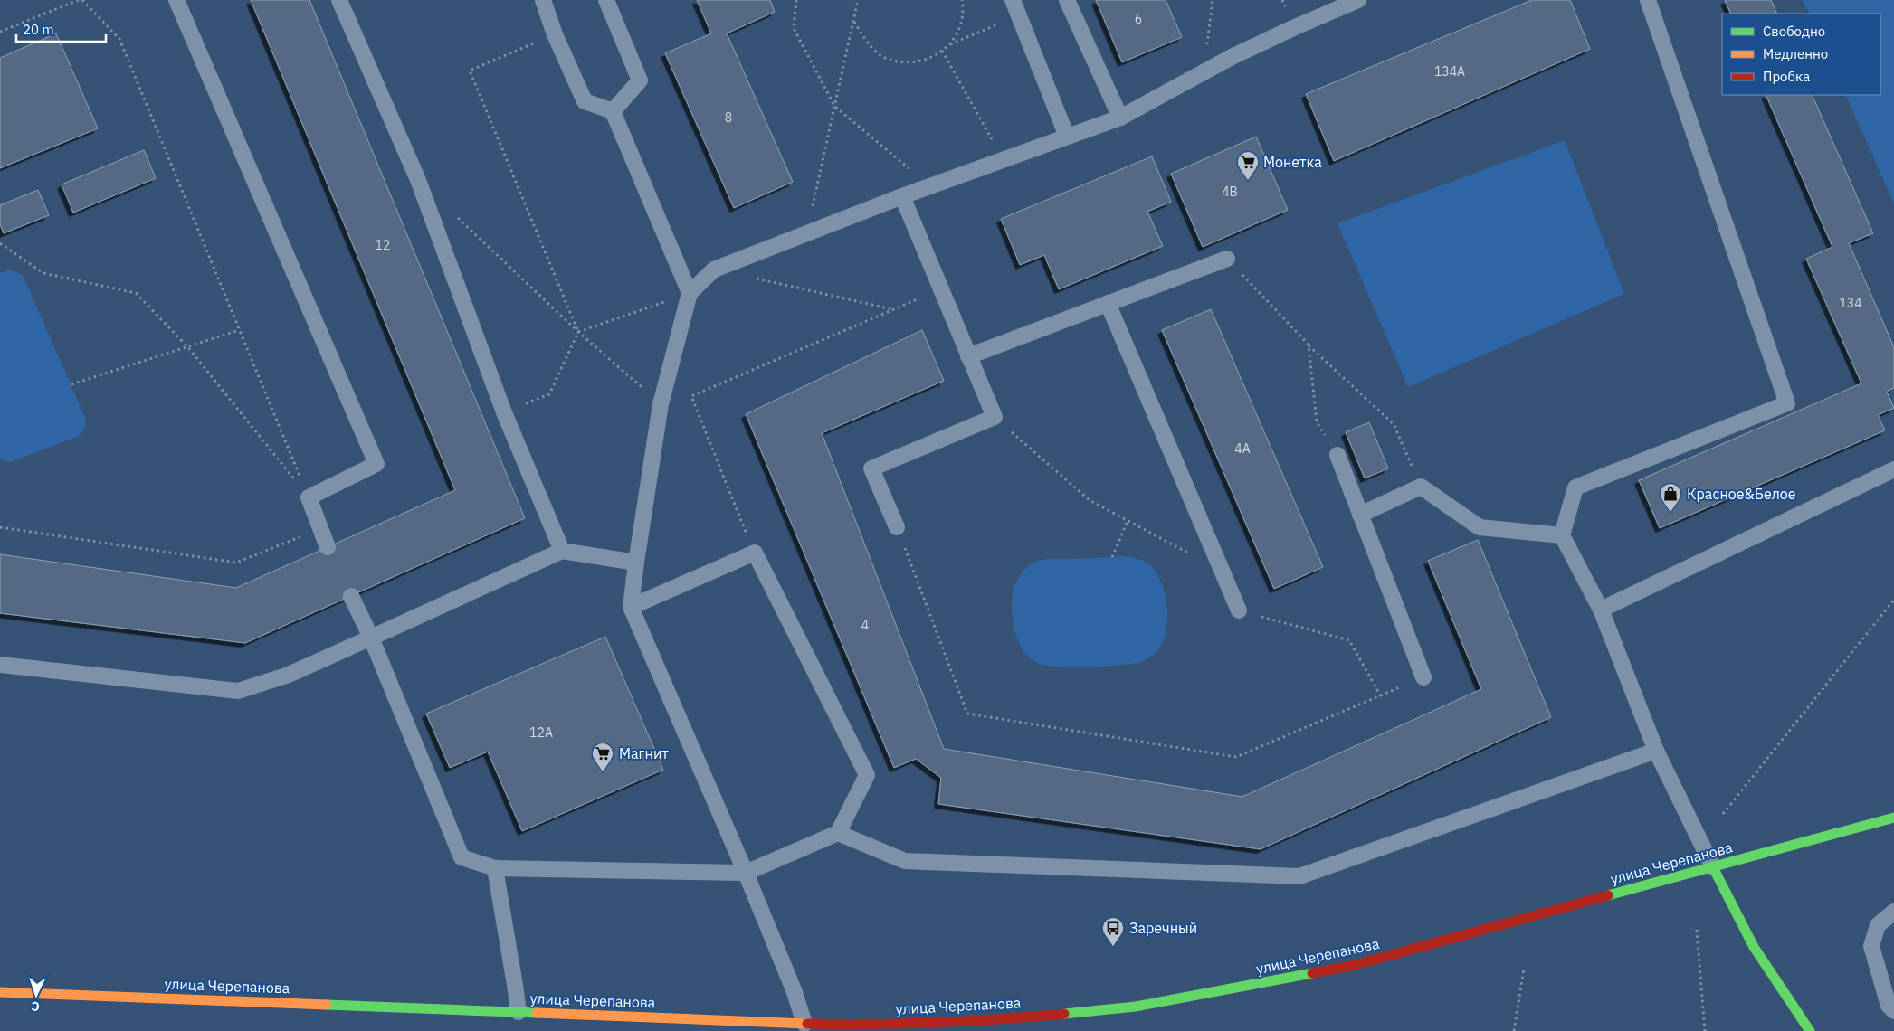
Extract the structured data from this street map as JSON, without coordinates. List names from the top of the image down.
{
  "streets": {
    "main road": ["улица Черепанова"]
  },
  "places": {
    "supermarket": ["Монетка", "Магнит"],
    "shop": ["Красное&Белое"],
    "bus stop": ["Заречный"]
  },
  "house_numbers": [
    "6",
    "134А",
    "8",
    "4В",
    "12",
    "134",
    "4А",
    "4",
    "12А"
  ],
  "legend": ["Свободно", "Медленно", "Пробка"],
  "scale_bar": "20 m",
  "north": "bottom"
}
